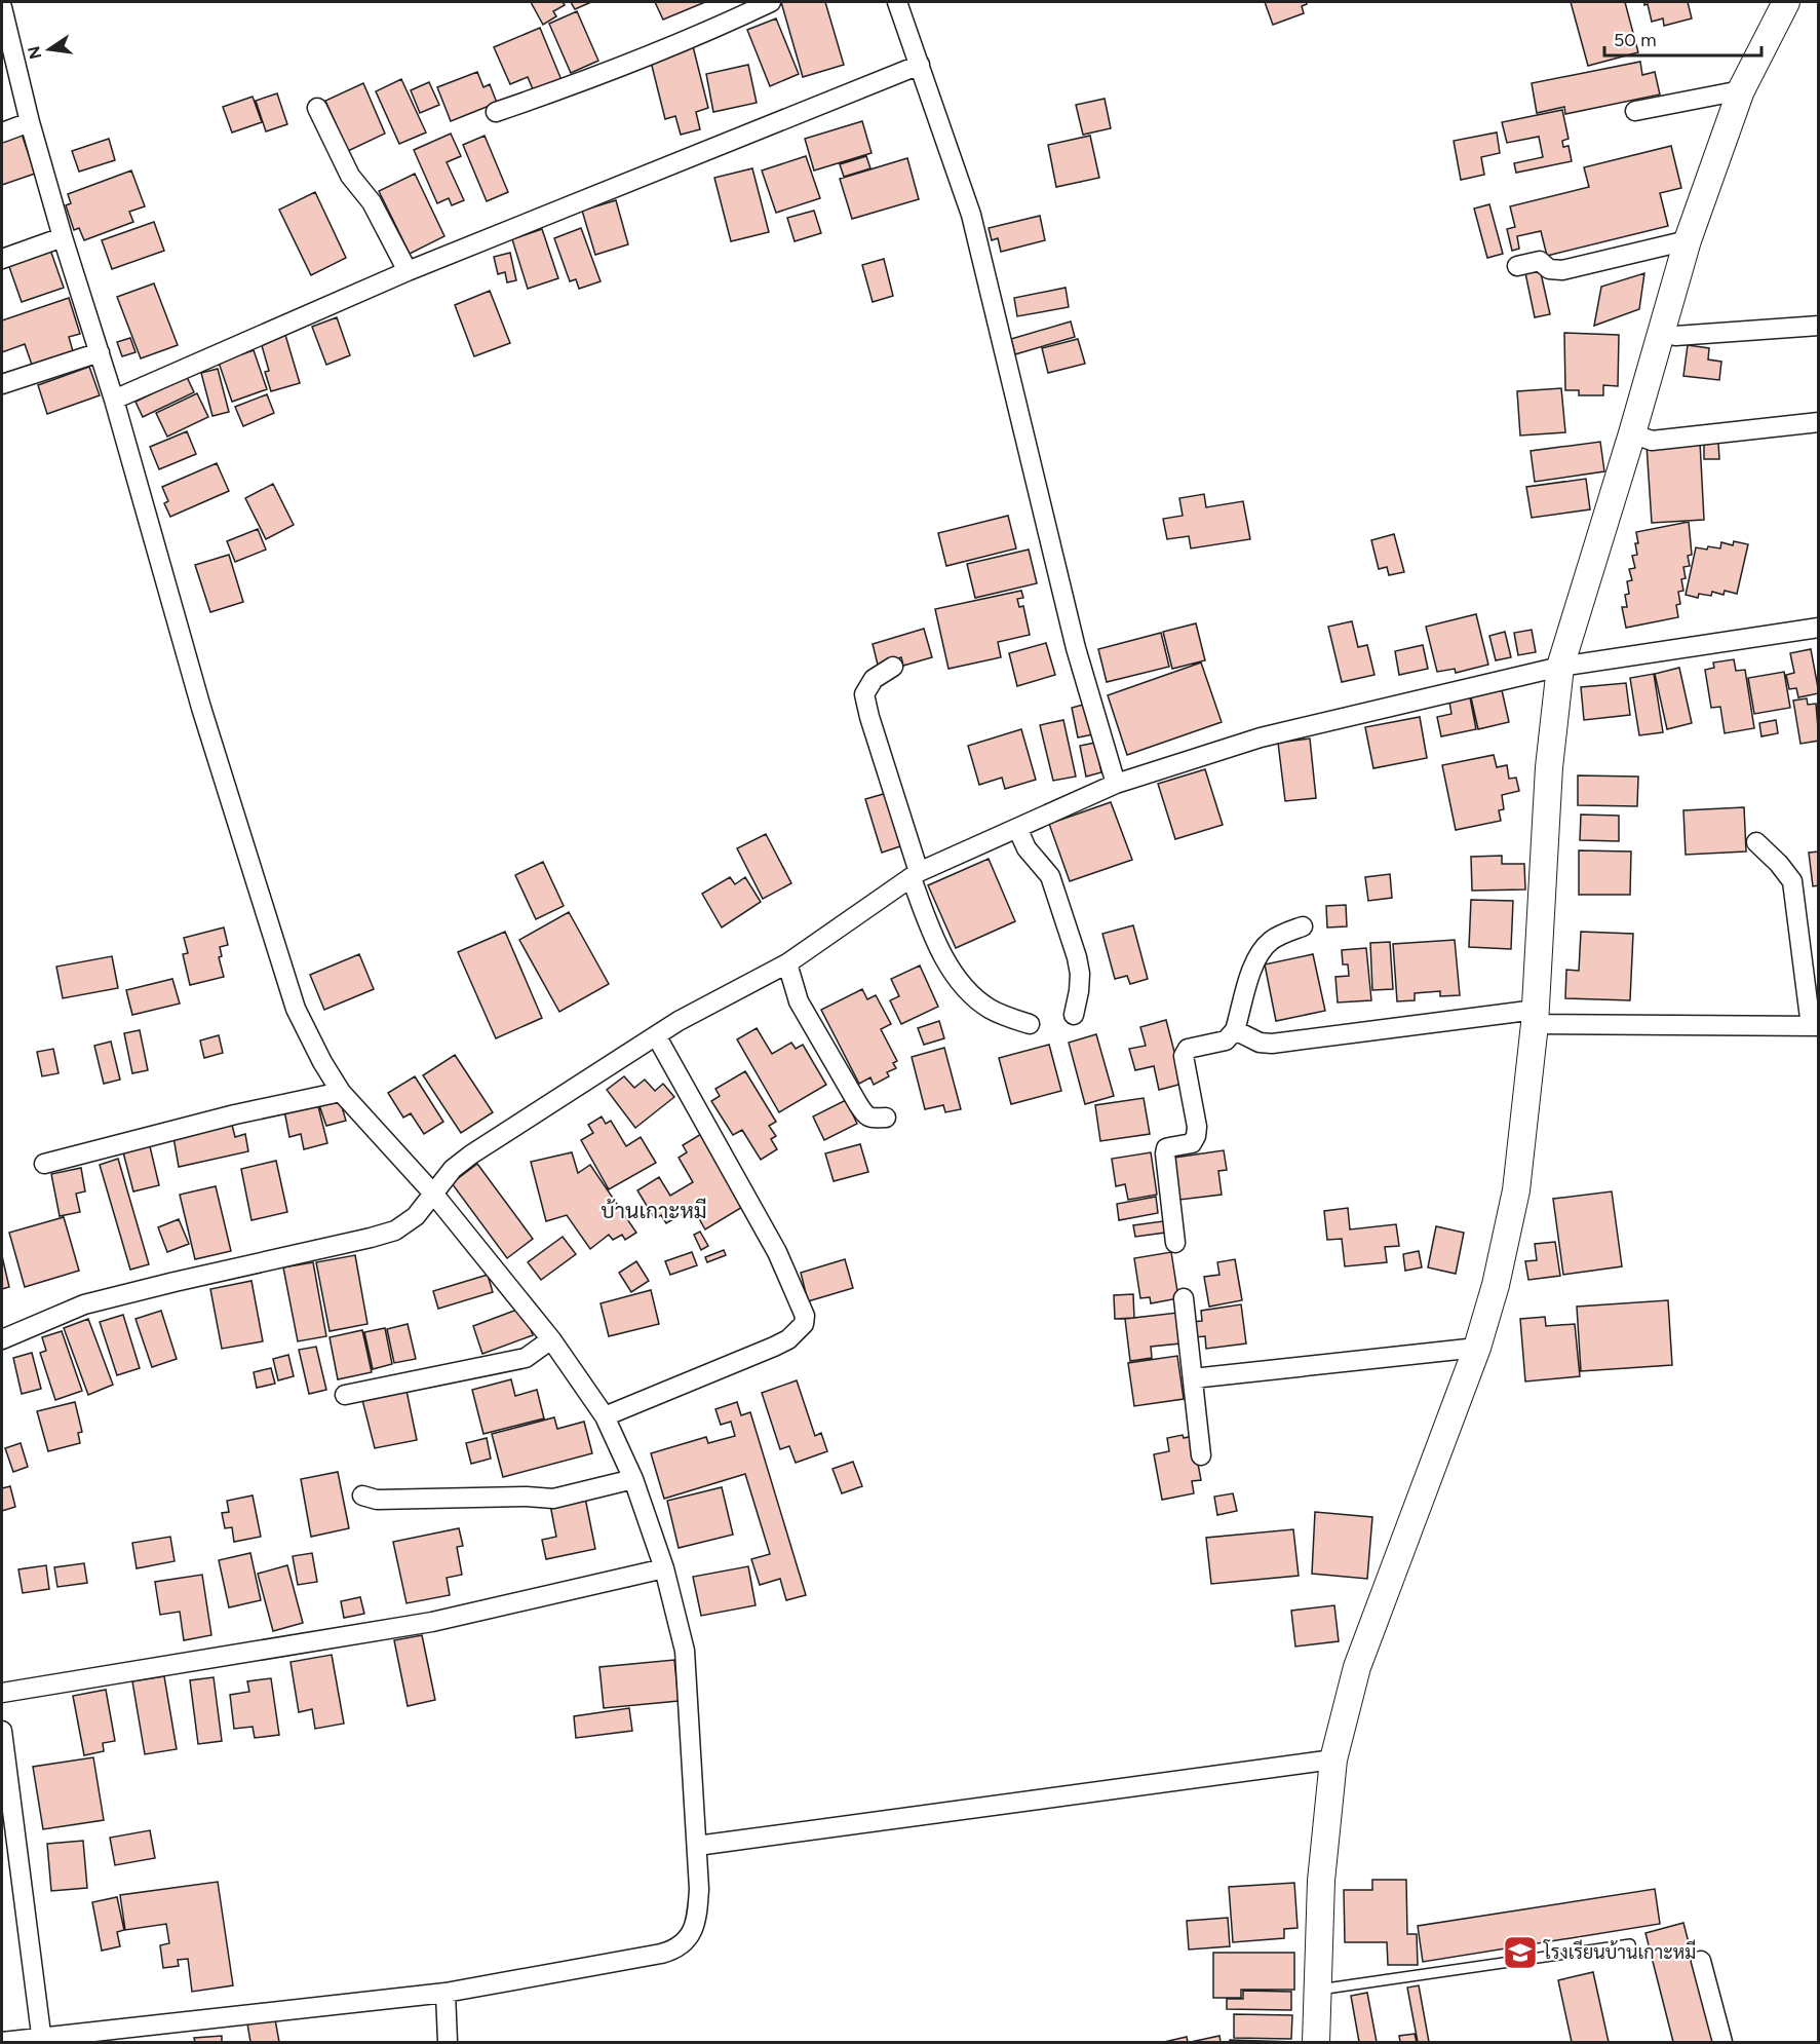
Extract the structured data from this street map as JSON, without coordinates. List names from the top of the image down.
{
  "districts": ["บ้านเกาะหมี"],
  "places": {
    "school or university": ["โรงเรียนบ้านเกาะหมี"]
  },
  "scale_bar": "50 m",
  "north": "left"
}
